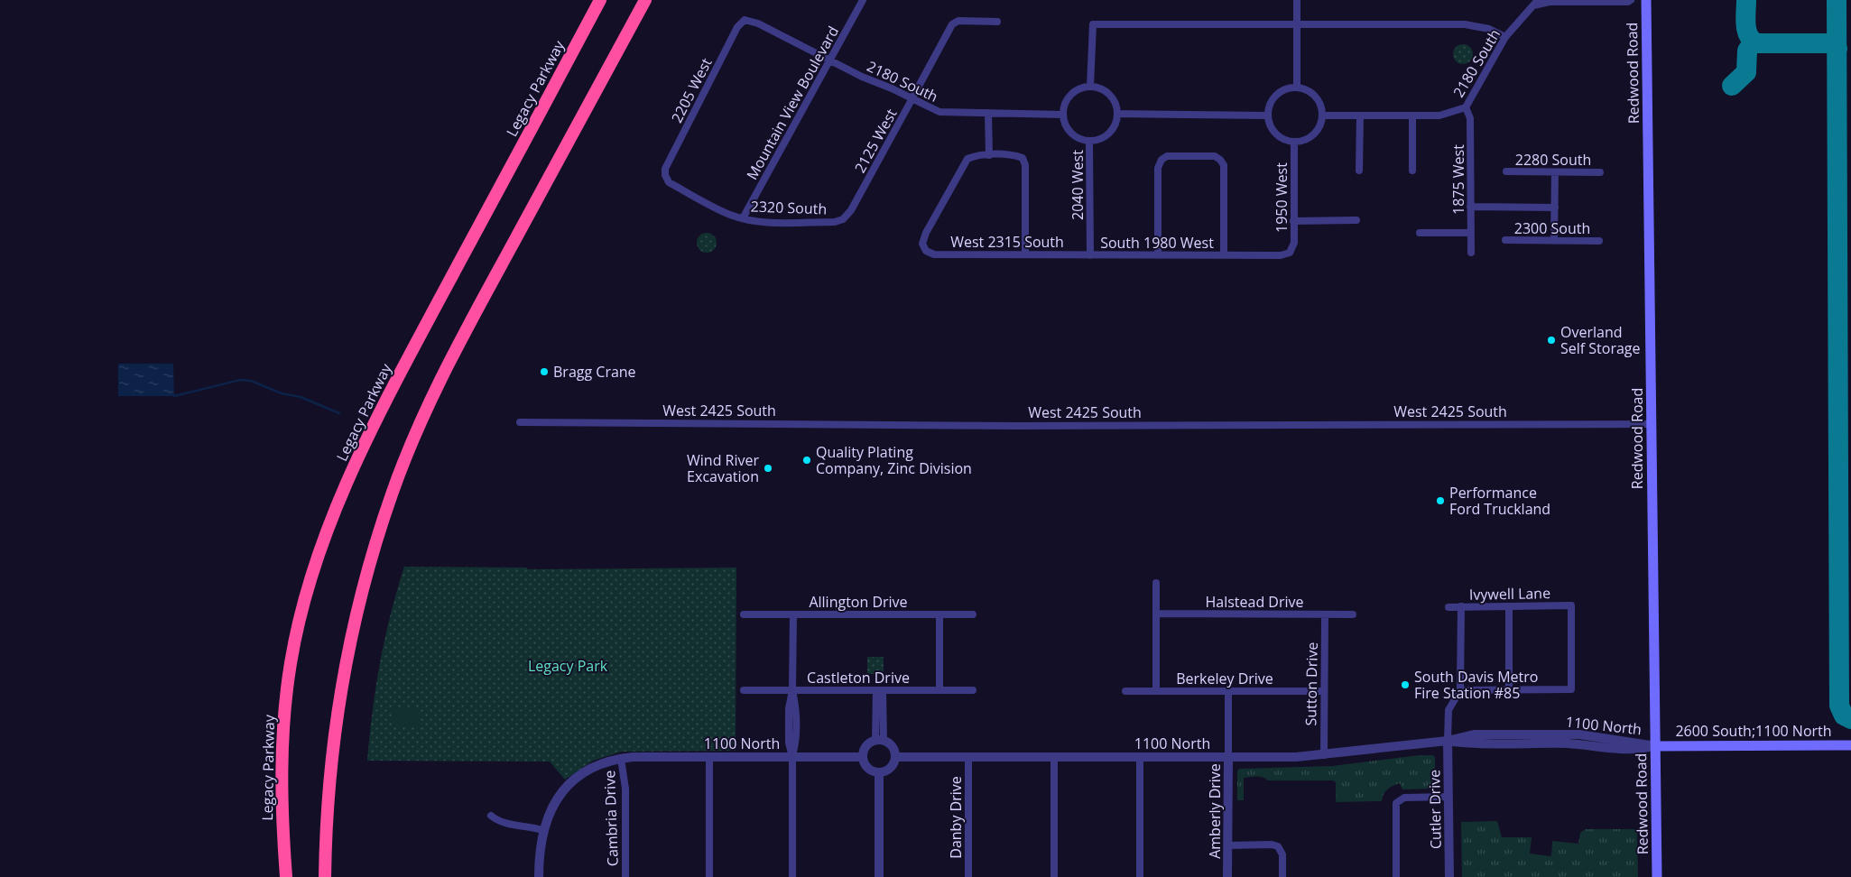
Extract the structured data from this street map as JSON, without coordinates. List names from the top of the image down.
{
  "streets": {
    "highway": ["Legacy Parkway"],
    "main road": ["Redwood Road", "2600 South;1100 North"],
    "street": [
      "2180 South",
      "2205 West",
      "Mountain View Boulevard",
      "2125 West",
      "2280 South",
      "1875 West",
      "2040 West",
      "1950 West",
      "2320 South",
      "2300 South",
      "West 2315 South",
      "South 1980 West",
      "West 2425 South",
      "Ivywell Lane",
      "Allington Drive",
      "Halstead Drive",
      "Castleton Drive",
      "Berkeley Drive",
      "Sutton Drive",
      "1100 North",
      "Cutler Drive",
      "Amberly Drive",
      "Danby Drive",
      "Cambria Drive"
    ]
  },
  "crossings": [
    ["2180 South", "2205 West"],
    ["2180 South", "Mountain View Boulevard"],
    ["2180 South", "2125 West"],
    ["2180 South", "1875 West"],
    ["2180 South", "2040 West"],
    ["2180 South", "1950 West"],
    ["Redwood Road", "West 2425 South"],
    ["Redwood Road", "1100 North"],
    ["Redwood Road", "2600 South;1100 North"],
    ["2205 West", "2320 South"],
    ["Mountain View Boulevard", "2320 South"],
    ["2125 West", "2320 South"],
    ["2040 West", "West 2315 South"],
    ["2040 West", "South 1980 West"],
    ["1950 West", "South 1980 West"],
    ["West 2315 South", "South 1980 West"],
    ["Halstead Drive", "Sutton Drive"],
    ["Berkeley Drive", "Sutton Drive"],
    ["Berkeley Drive", "Amberly Drive"],
    ["Sutton Drive", "1100 North"],
    ["1100 North", "2600 South;1100 North"],
    ["1100 North", "Cutler Drive"],
    ["1100 North", "Amberly Drive"],
    ["1100 North", "Danby Drive"],
    ["1100 North", "Cambria Drive"]
  ],
  "parks": ["Legacy Park"],
  "places": [
    "Overland Self Storage",
    "Bragg Crane",
    "Quality Plating Company, Zinc Division",
    "Wind River Excavation",
    "Performance Ford Truckland",
    "South Davis Metro Fire Station #85"
  ]
}
